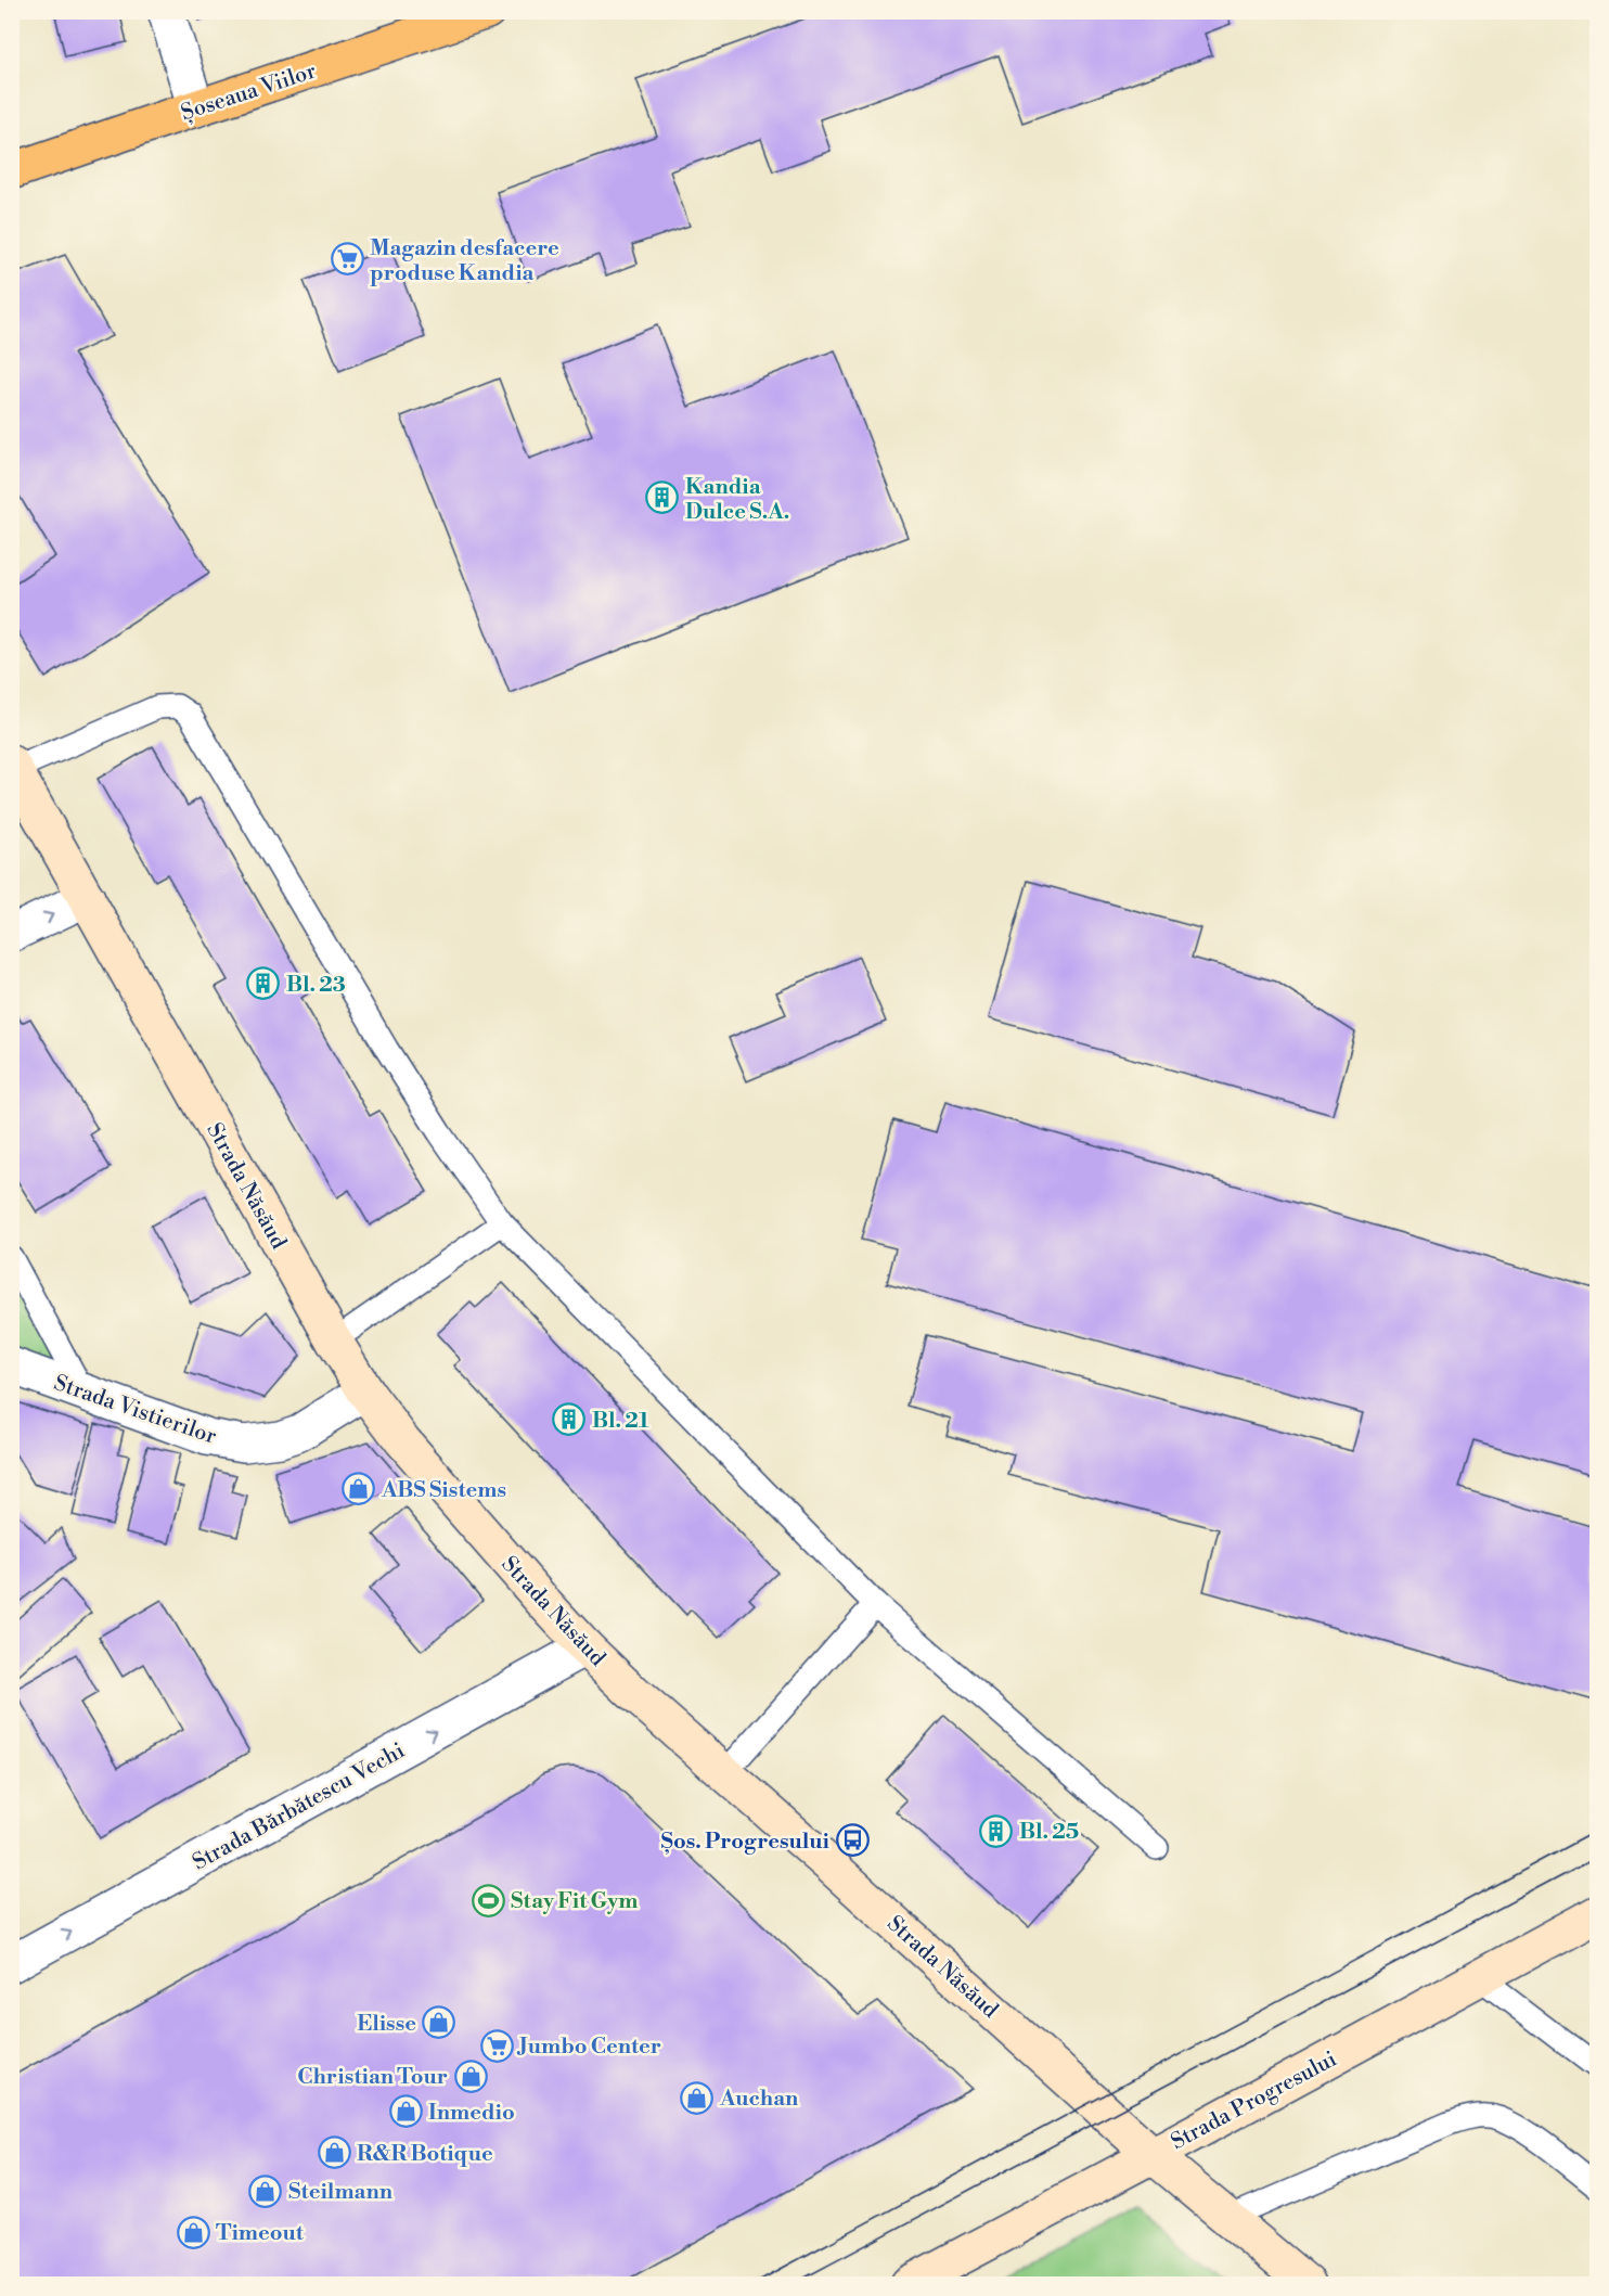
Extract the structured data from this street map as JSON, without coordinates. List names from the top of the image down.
{
  "streets": {
    "main road": ["Șoseaua Viilor"],
    "street": [
      "Strada Năsăud",
      "Strada Vistierilor",
      "Strada Bărbătescu Vechi",
      "Strada Progresului"
    ]
  },
  "crossings": [
    ["Strada Năsăud", "Strada Vistierilor"],
    ["Strada Năsăud", "Strada Bărbătescu Vechi"],
    ["Strada Năsăud", "Strada Progresului"]
  ],
  "one_way": ["Strada Bărbătescu Vechi"],
  "places": {
    "supermarket": ["Magazin desfacere produse Kandia", "Jumbo Center"],
    "building": [
      "Kandia Dulce S.A.",
      "Bl. 23",
      "Bl. 21",
      "Bl. 25"
    ],
    "shop": [
      "ABS Sistems",
      "Elisse",
      "Christian Tour",
      "Auchan",
      "Inmedio",
      "R&R Botique",
      "Steilmann",
      "Timeout"
    ],
    "bus stop": ["Șos. Progresului"],
    "sports": ["Stay Fit Gym"]
  }
}
